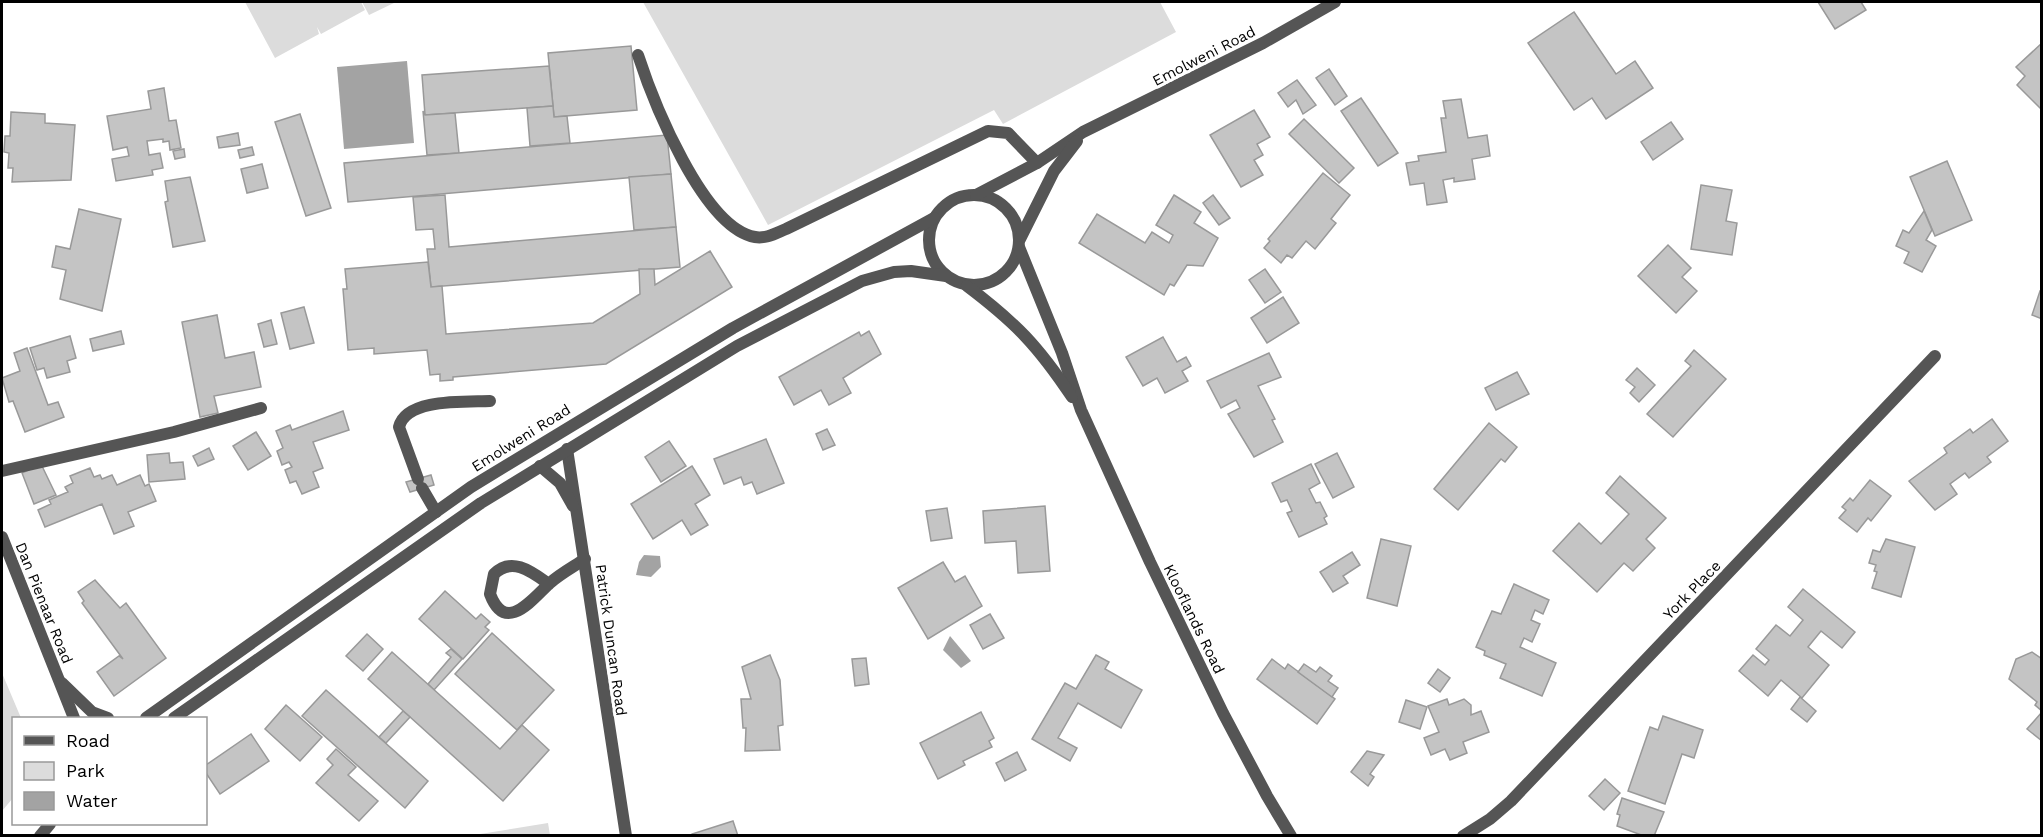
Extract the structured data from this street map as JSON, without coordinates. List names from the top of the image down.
{
  "streets": {
    "street": [
      "Emolweni Road",
      "York Place",
      "Dan Pienaar Road",
      "Klooflands Road",
      "Patrick Duncan Road"
    ]
  },
  "crossings": [
    ["Emolweni Road", "Klooflands Road"]
  ],
  "legend": ["Road", "Park", "Water"]
}
